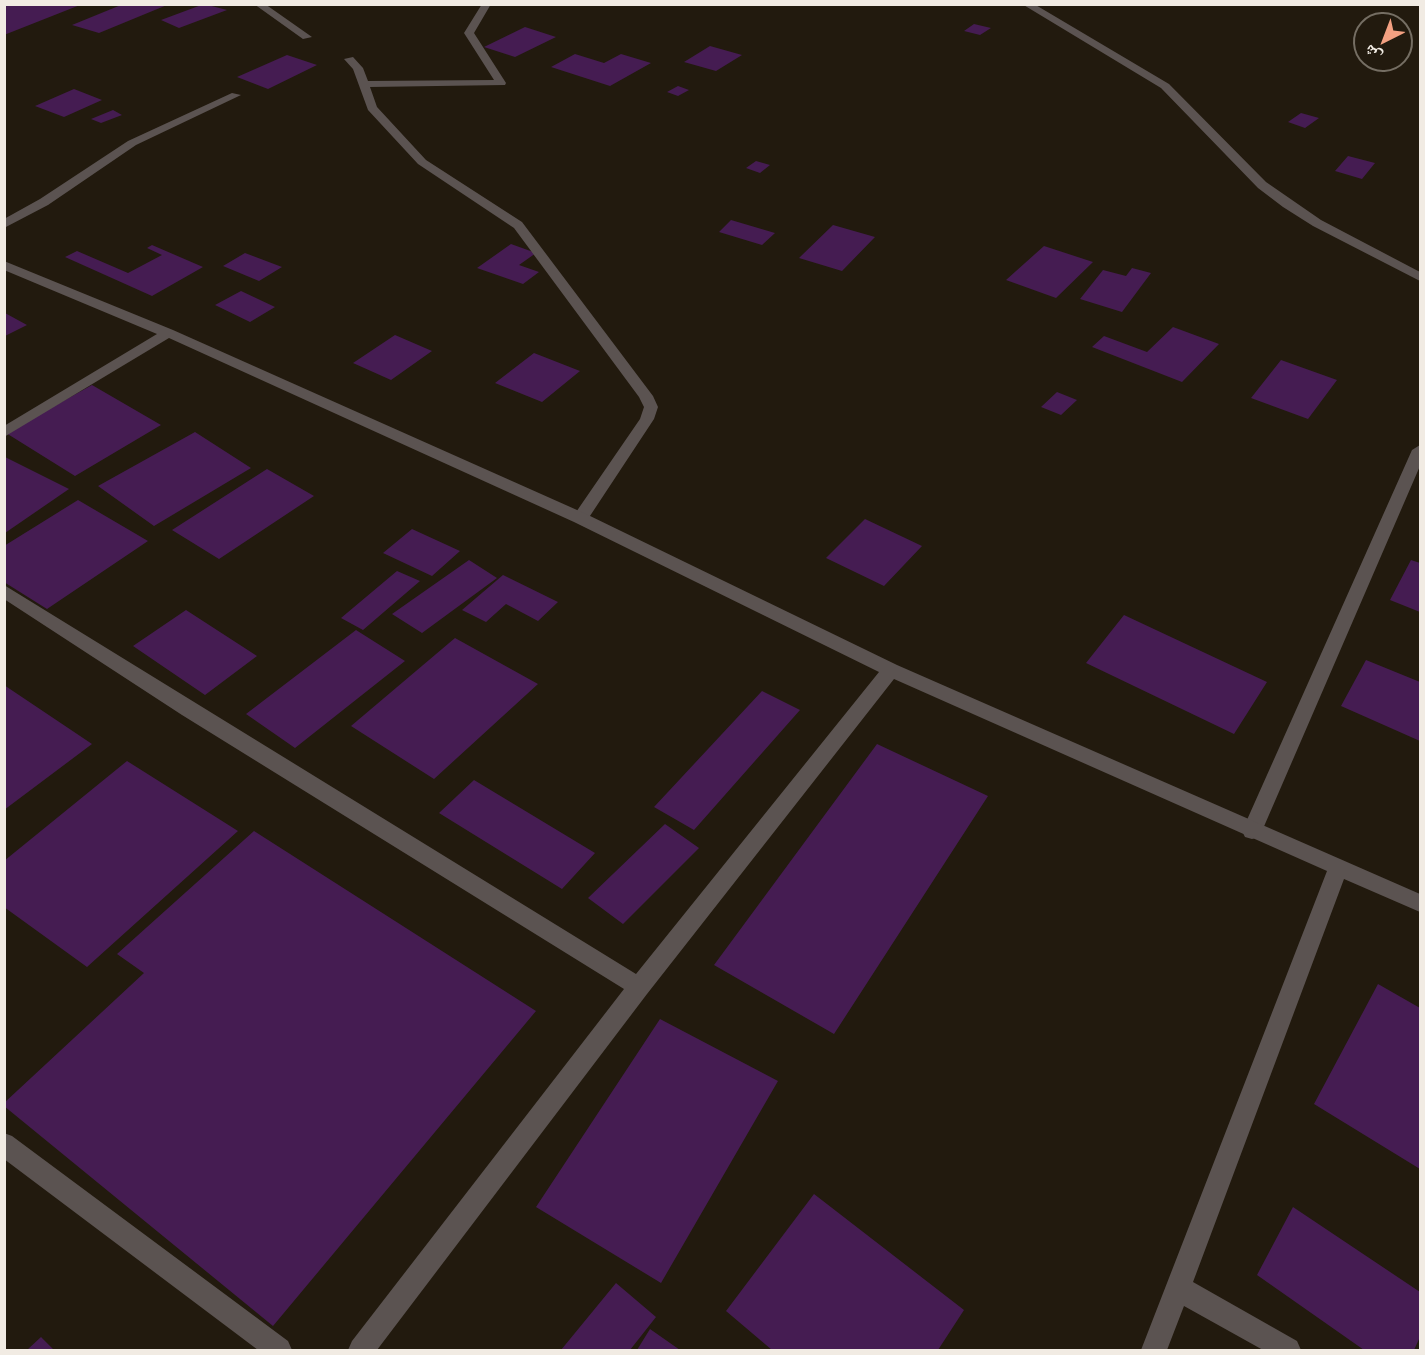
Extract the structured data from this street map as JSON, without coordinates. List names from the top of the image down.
{
  "north": "bottom left"
}
